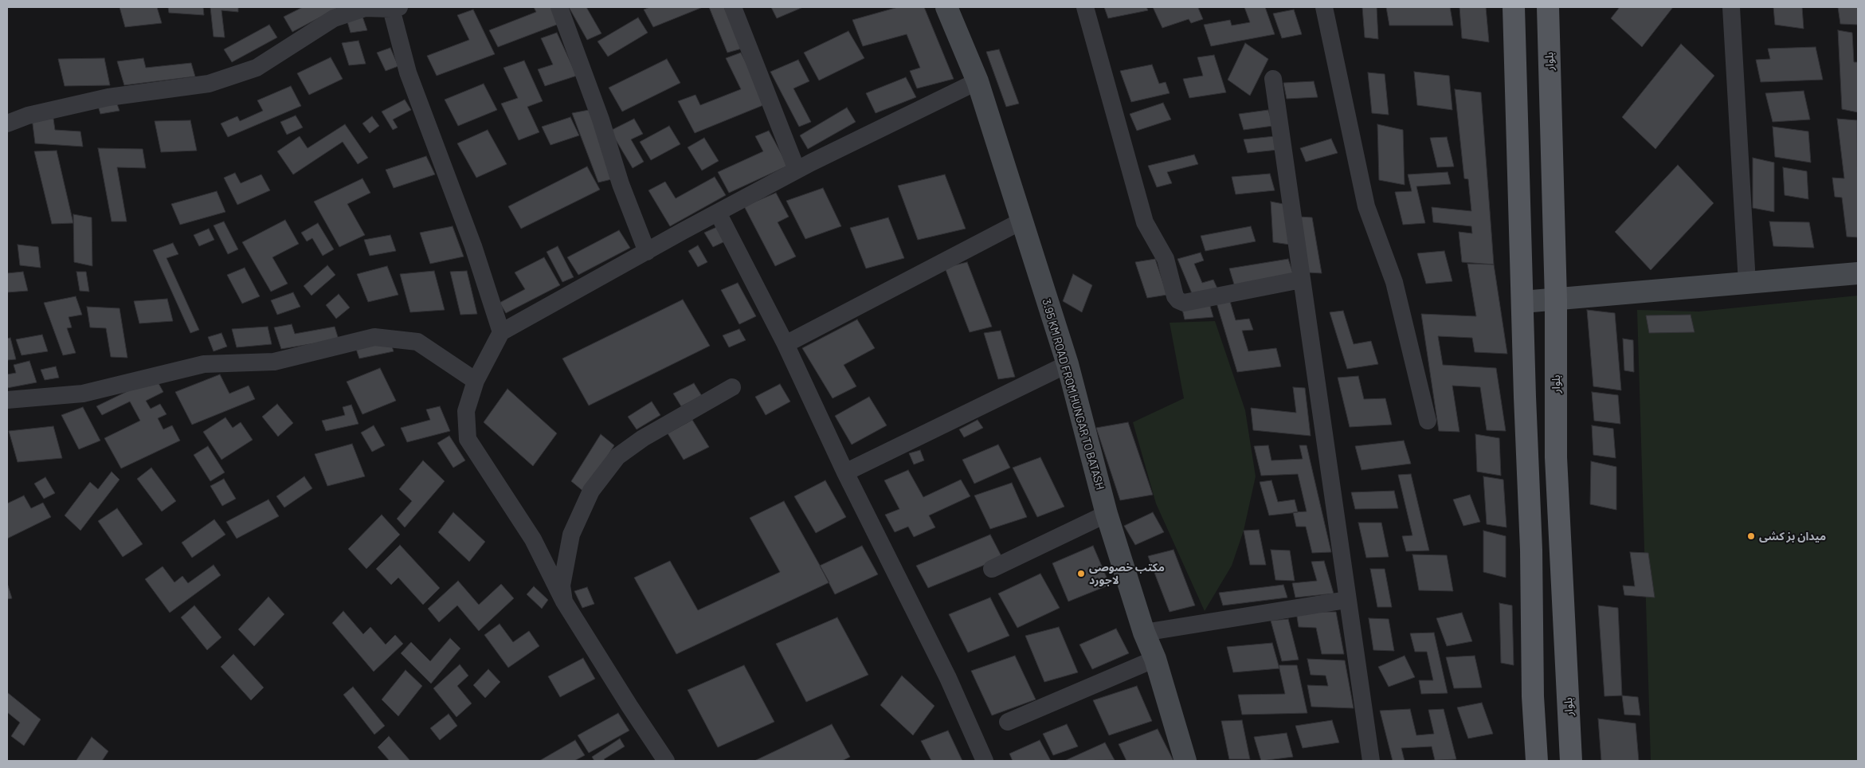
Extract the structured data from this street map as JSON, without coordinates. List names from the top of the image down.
{
  "streets": {
    "main road": ["بلوار"],
    "street": ["3.95 KM ROAD FROM HUNGAR TO BATASH"]
  },
  "places": ["میدان بز کشی", "مکتب خصوصی لاجورد"]
}
